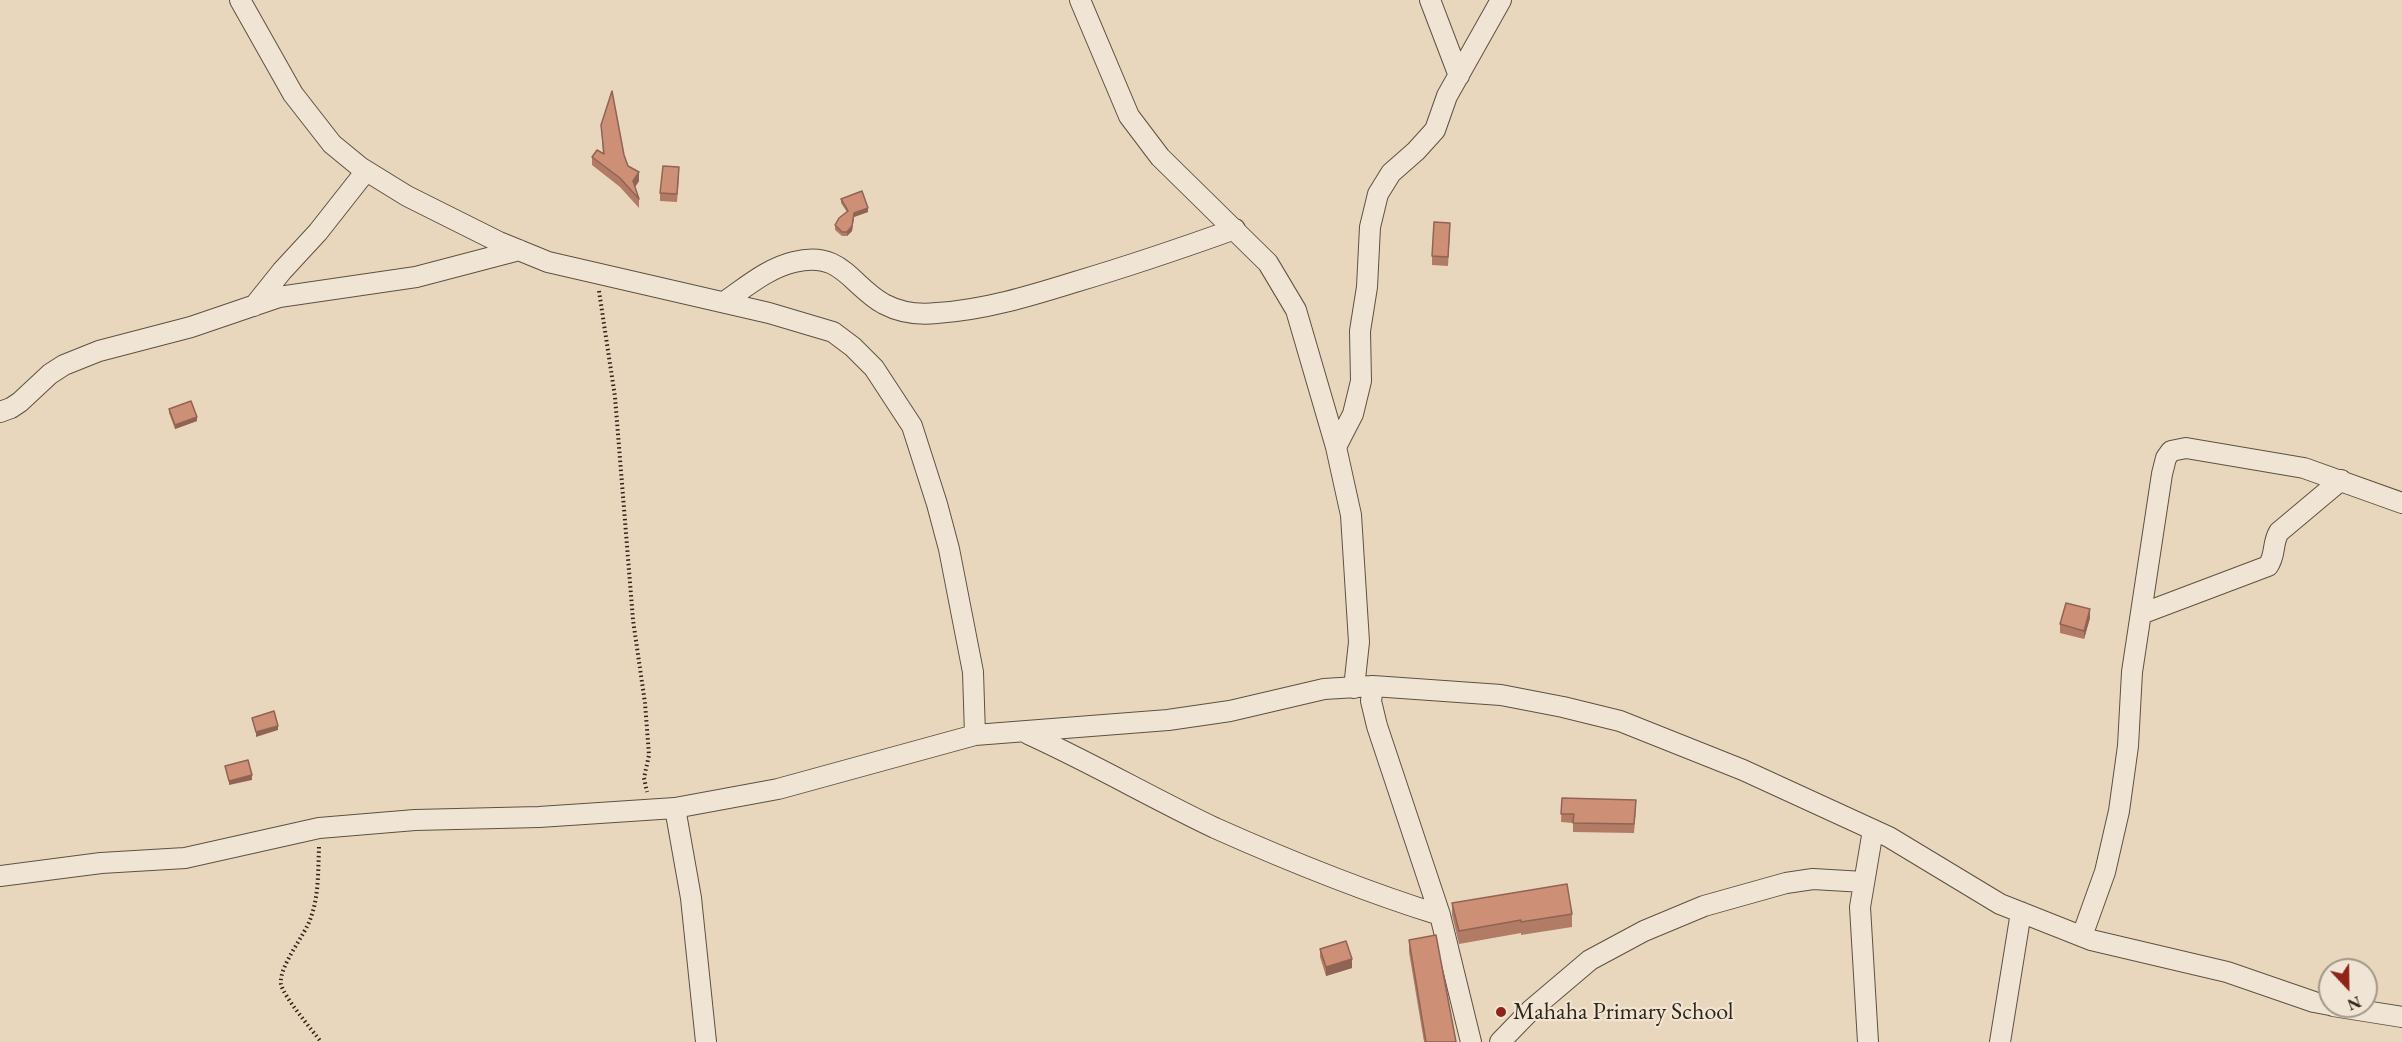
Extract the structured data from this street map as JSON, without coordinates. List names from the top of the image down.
{
  "places": ["Mahaha Primary School"],
  "north": "bottom"
}
